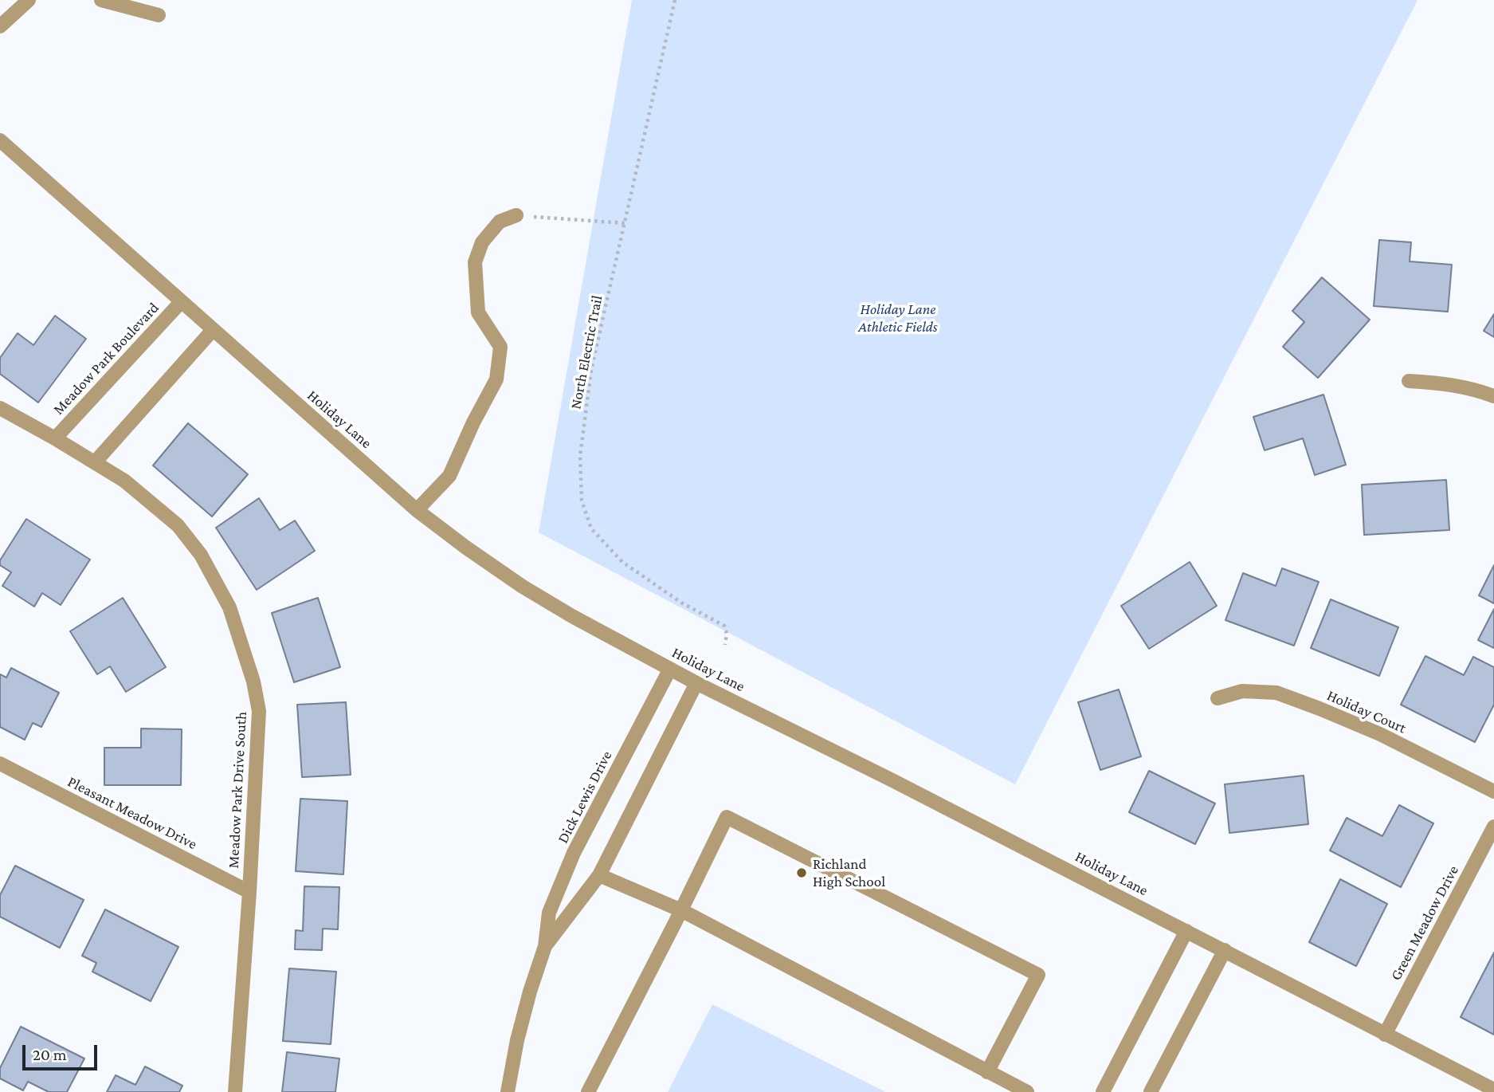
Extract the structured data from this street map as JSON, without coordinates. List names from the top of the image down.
{
  "streets": {
    "street": [
      "Meadow Park Boulevard",
      "Holiday Lane",
      "Holiday Court",
      "Meadow Park Drive South",
      "Dick Lewis Drive",
      "Pleasant Meadow Drive",
      "Green Meadow Drive"
    ],
    "path": ["North Electric Trail"]
  },
  "crossings": [
    ["Meadow Park Boulevard", "Holiday Lane"],
    ["Meadow Park Boulevard", "Meadow Park Drive South"],
    ["Holiday Lane", "Dick Lewis Drive"],
    ["Holiday Lane", "Green Meadow Drive"],
    ["Meadow Park Drive South", "Pleasant Meadow Drive"]
  ],
  "parks": ["Holiday Lane Athletic Fields"],
  "places": ["Richland High School"],
  "scale_bar": "20 m"
}
